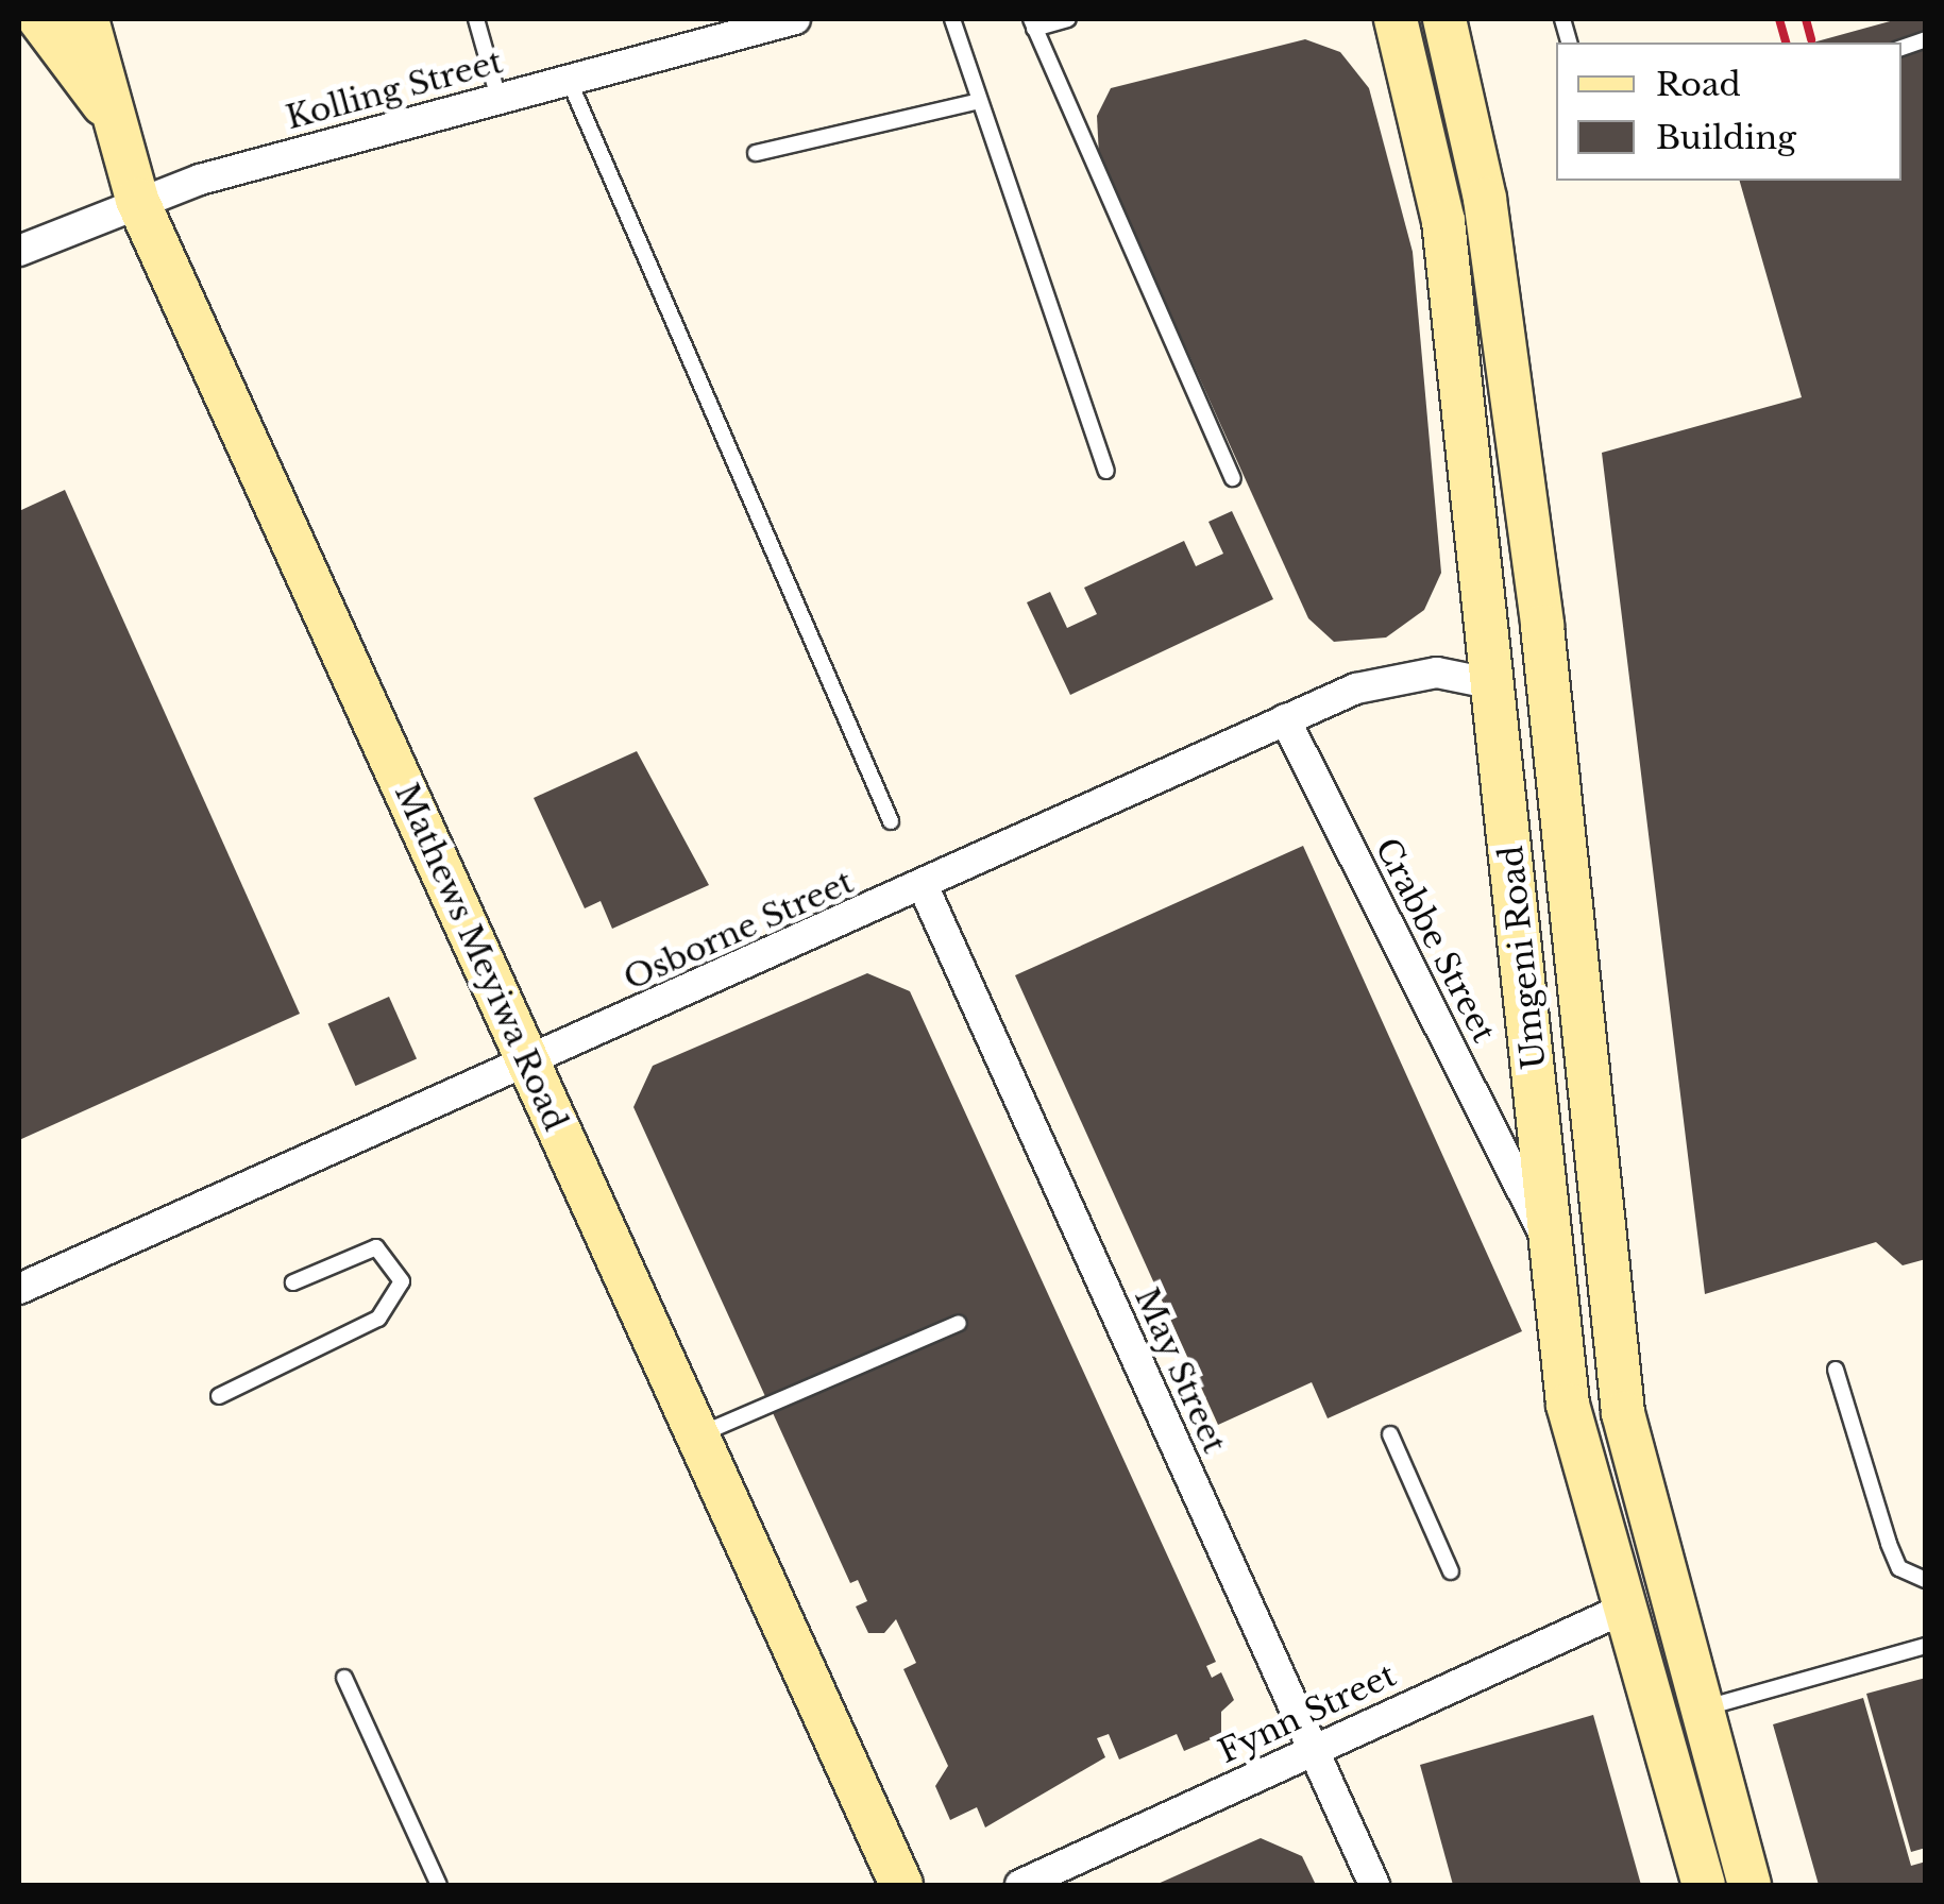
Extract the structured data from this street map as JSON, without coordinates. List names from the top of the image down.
{
  "streets": {
    "main road": ["Mathews Meyiwa Road", "Umgeni Road"],
    "street": [
      "Kolling Street",
      "Osborne Street",
      "Crabbe Street",
      "May Street",
      "Fynn Street"
    ]
  },
  "crossings": [
    ["Kolling Street", "Mathews Meyiwa Road"],
    ["Osborne Street", "Crabbe Street"],
    ["Osborne Street", "Mathews Meyiwa Road"],
    ["Osborne Street", "Umgeni Road"],
    ["Osborne Street", "May Street"],
    ["Crabbe Street", "Umgeni Road"],
    ["Umgeni Road", "Fynn Street"],
    ["May Street", "Fynn Street"]
  ],
  "legend": ["Road", "Building"]
}
